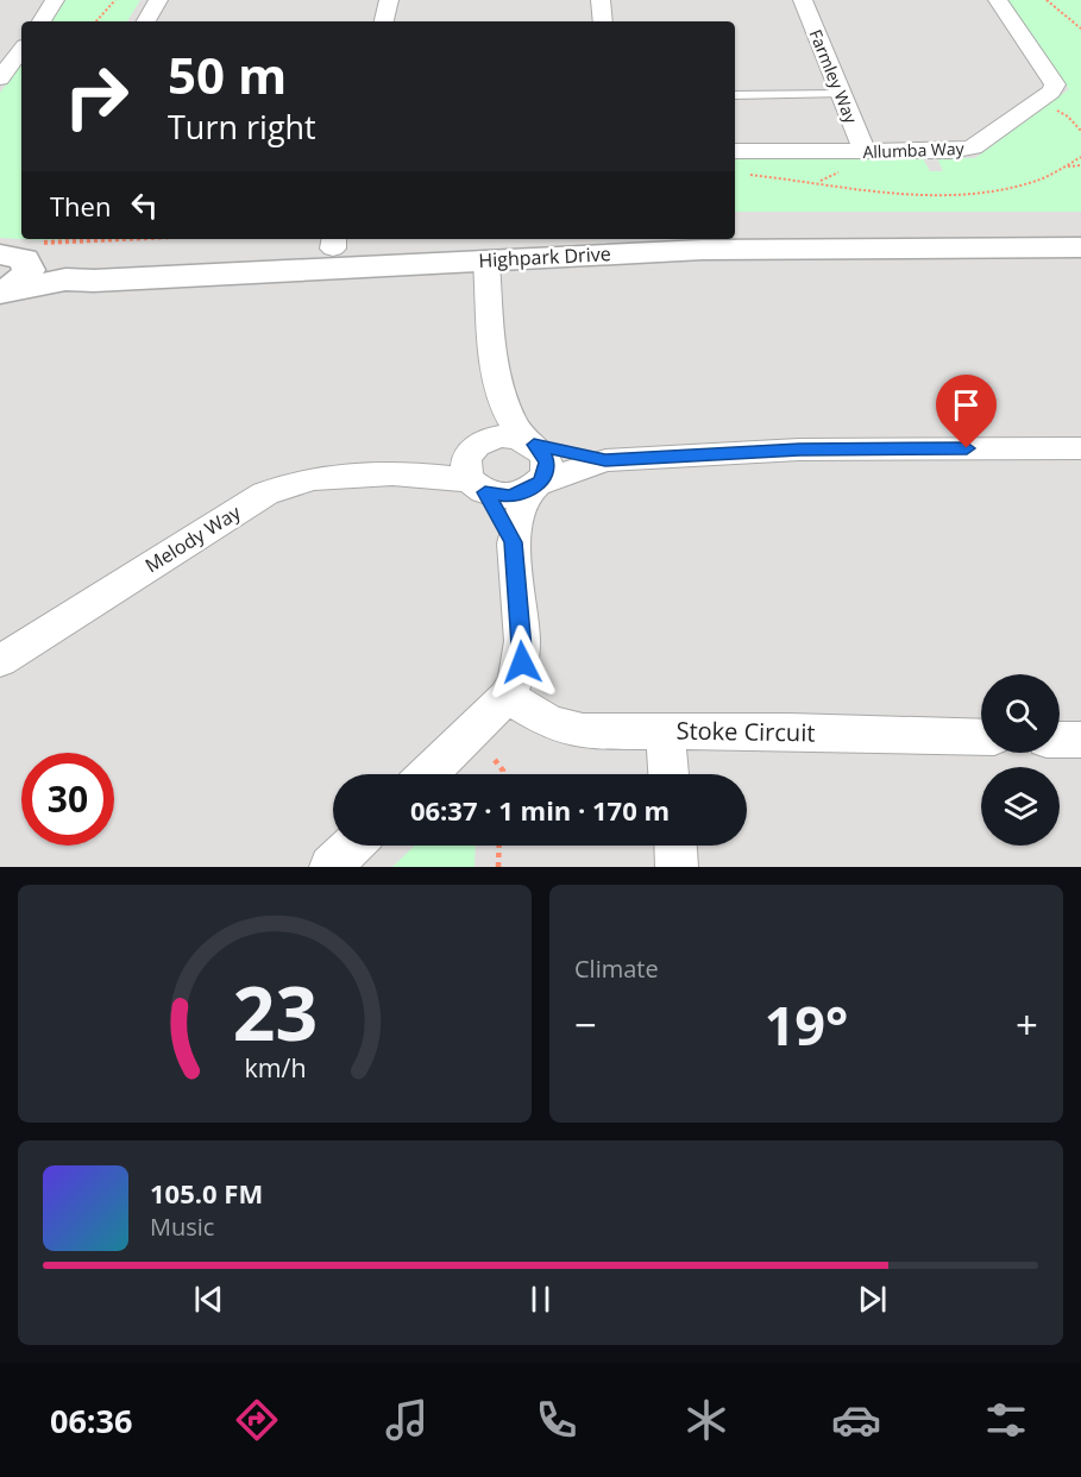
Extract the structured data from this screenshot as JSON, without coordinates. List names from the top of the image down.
{
  "streets": {
    "street": [
      "Farmley Way",
      "Allumba Way",
      "Highpark Drive",
      "Melody Way",
      "Stoke Circuit"
    ]
  },
  "crossings": [
    ["Farmley Way", "Allumba Way"]
  ],
  "page": {
    "turn": ["50 m", "Turn right"],
    "then": "Then",
    "limit": "30",
    "trip": "06:37 · 1 min · 170 m",
    "tile": "Climate",
    "heat": ["−", "19°", "+"],
    "song": ["105.0 FM", "Music"],
    "tabs": "06:36",
    "gauge": ["23", "km/h"]
  }
}
